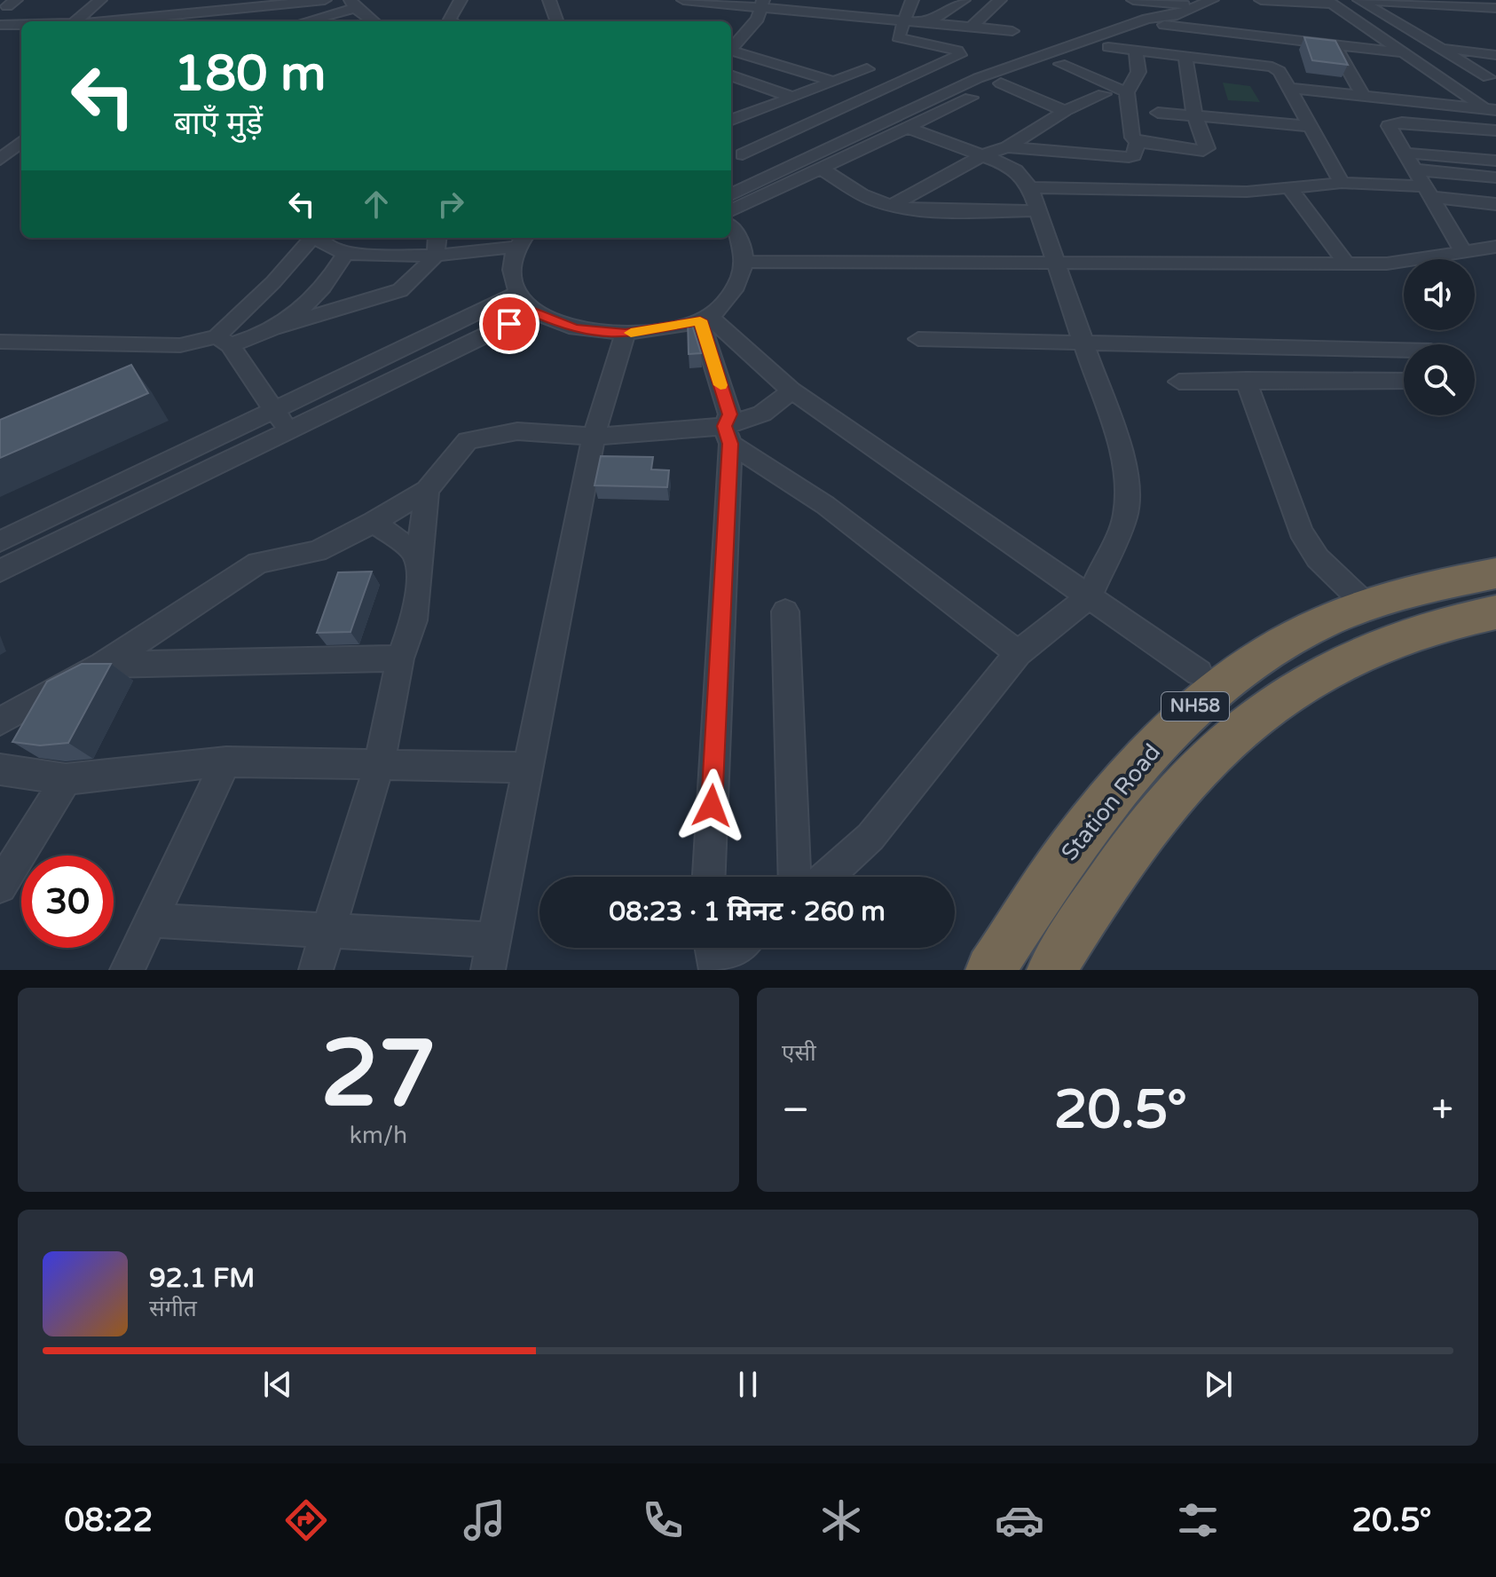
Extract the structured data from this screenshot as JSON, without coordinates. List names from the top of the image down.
{
  "streets": {
    "highway": ["NH58", "Station Road"]
  },
  "page": {
    "turn": ["180 m", "बाएँ मुड़ें"],
    "limit": "30",
    "trip": "08:23 · 1 मिनट · 260 m",
    "tile": [
      ["27", "km/h"],
      "एसी"
    ],
    "heat": ["−", "20.5°", "+"],
    "song": ["92.1 FM", "संगीत"],
    "tabs": ["08:22", "20.5°"]
  }
}
